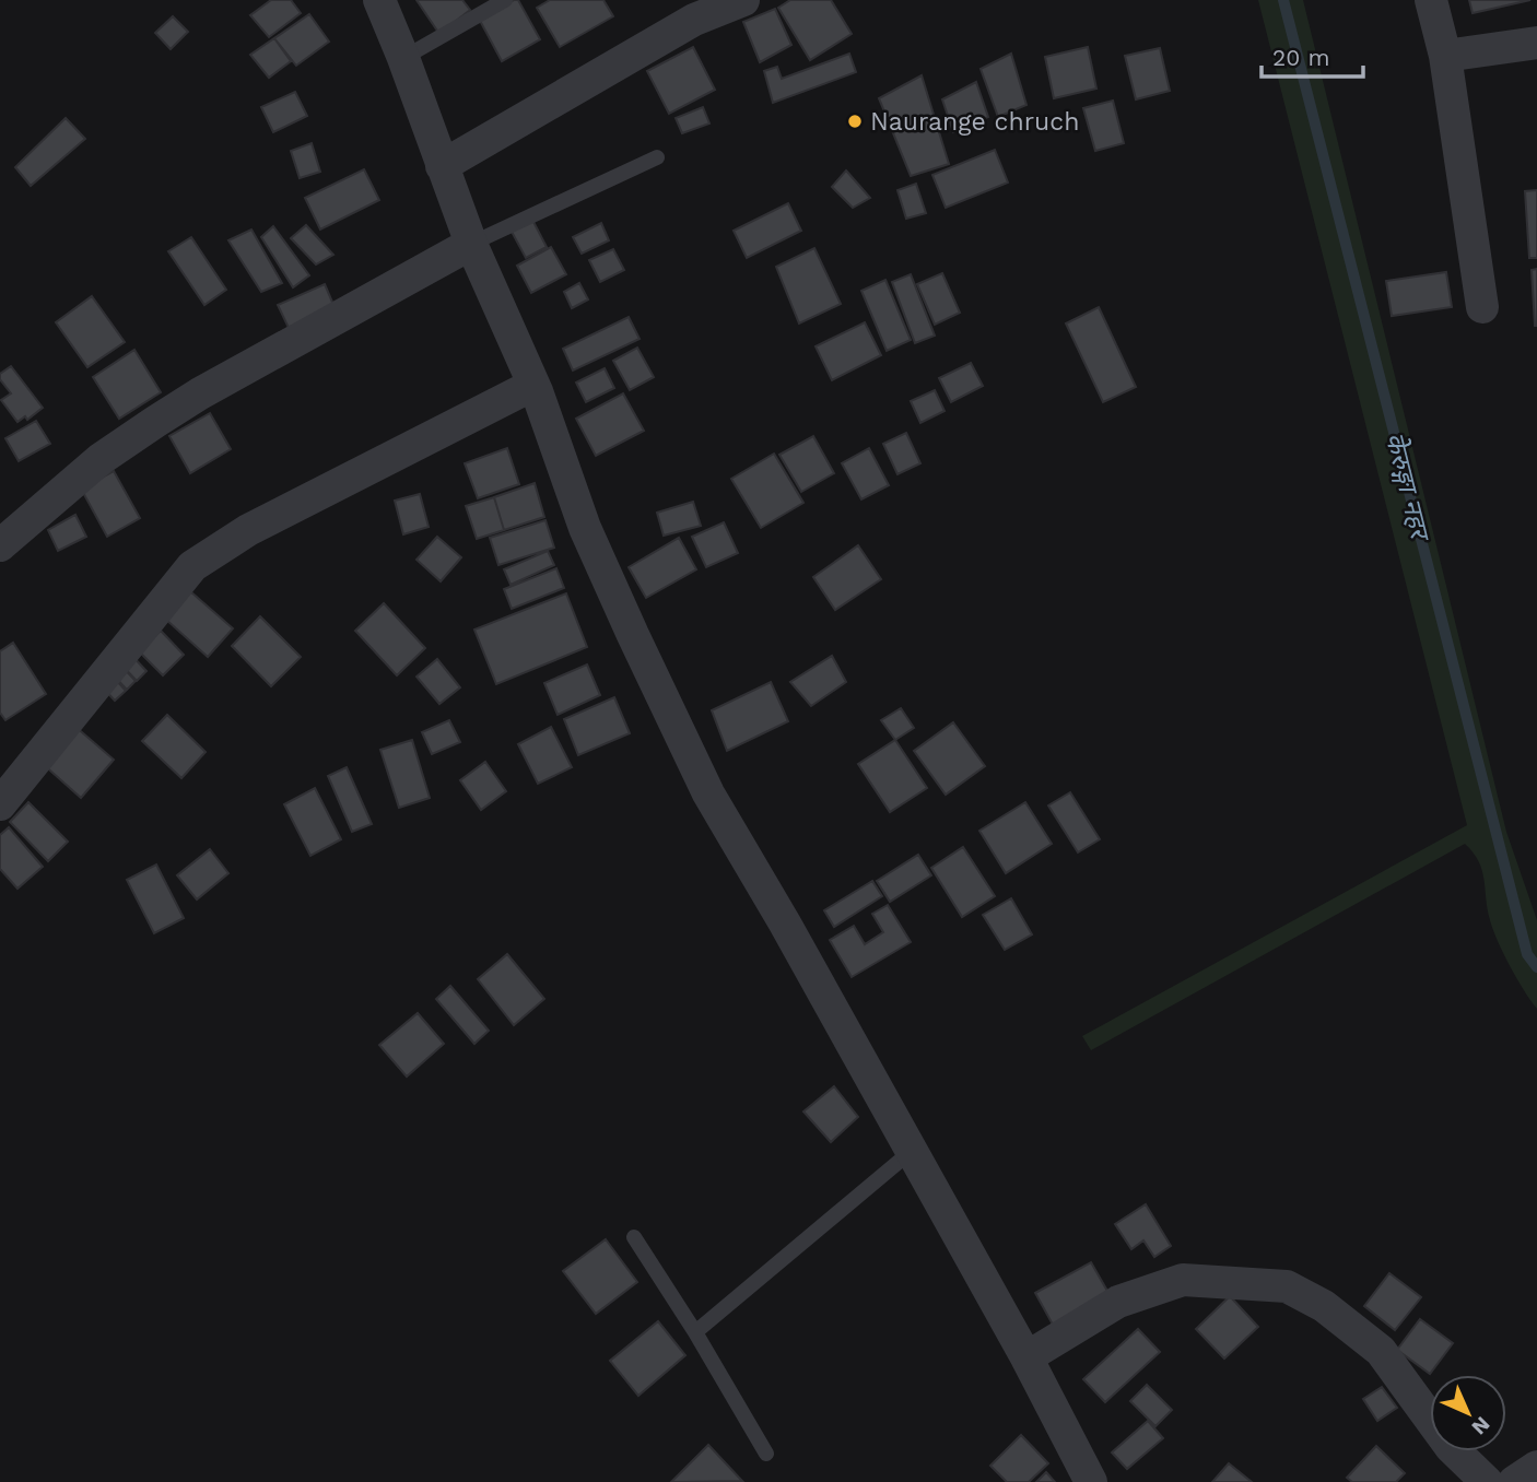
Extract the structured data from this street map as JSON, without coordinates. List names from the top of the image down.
{
  "water": ["केेरुङ्गा नहर"],
  "places": ["Naurange chruch"],
  "scale_bar": "20 m",
  "north": "bottom right"
}
